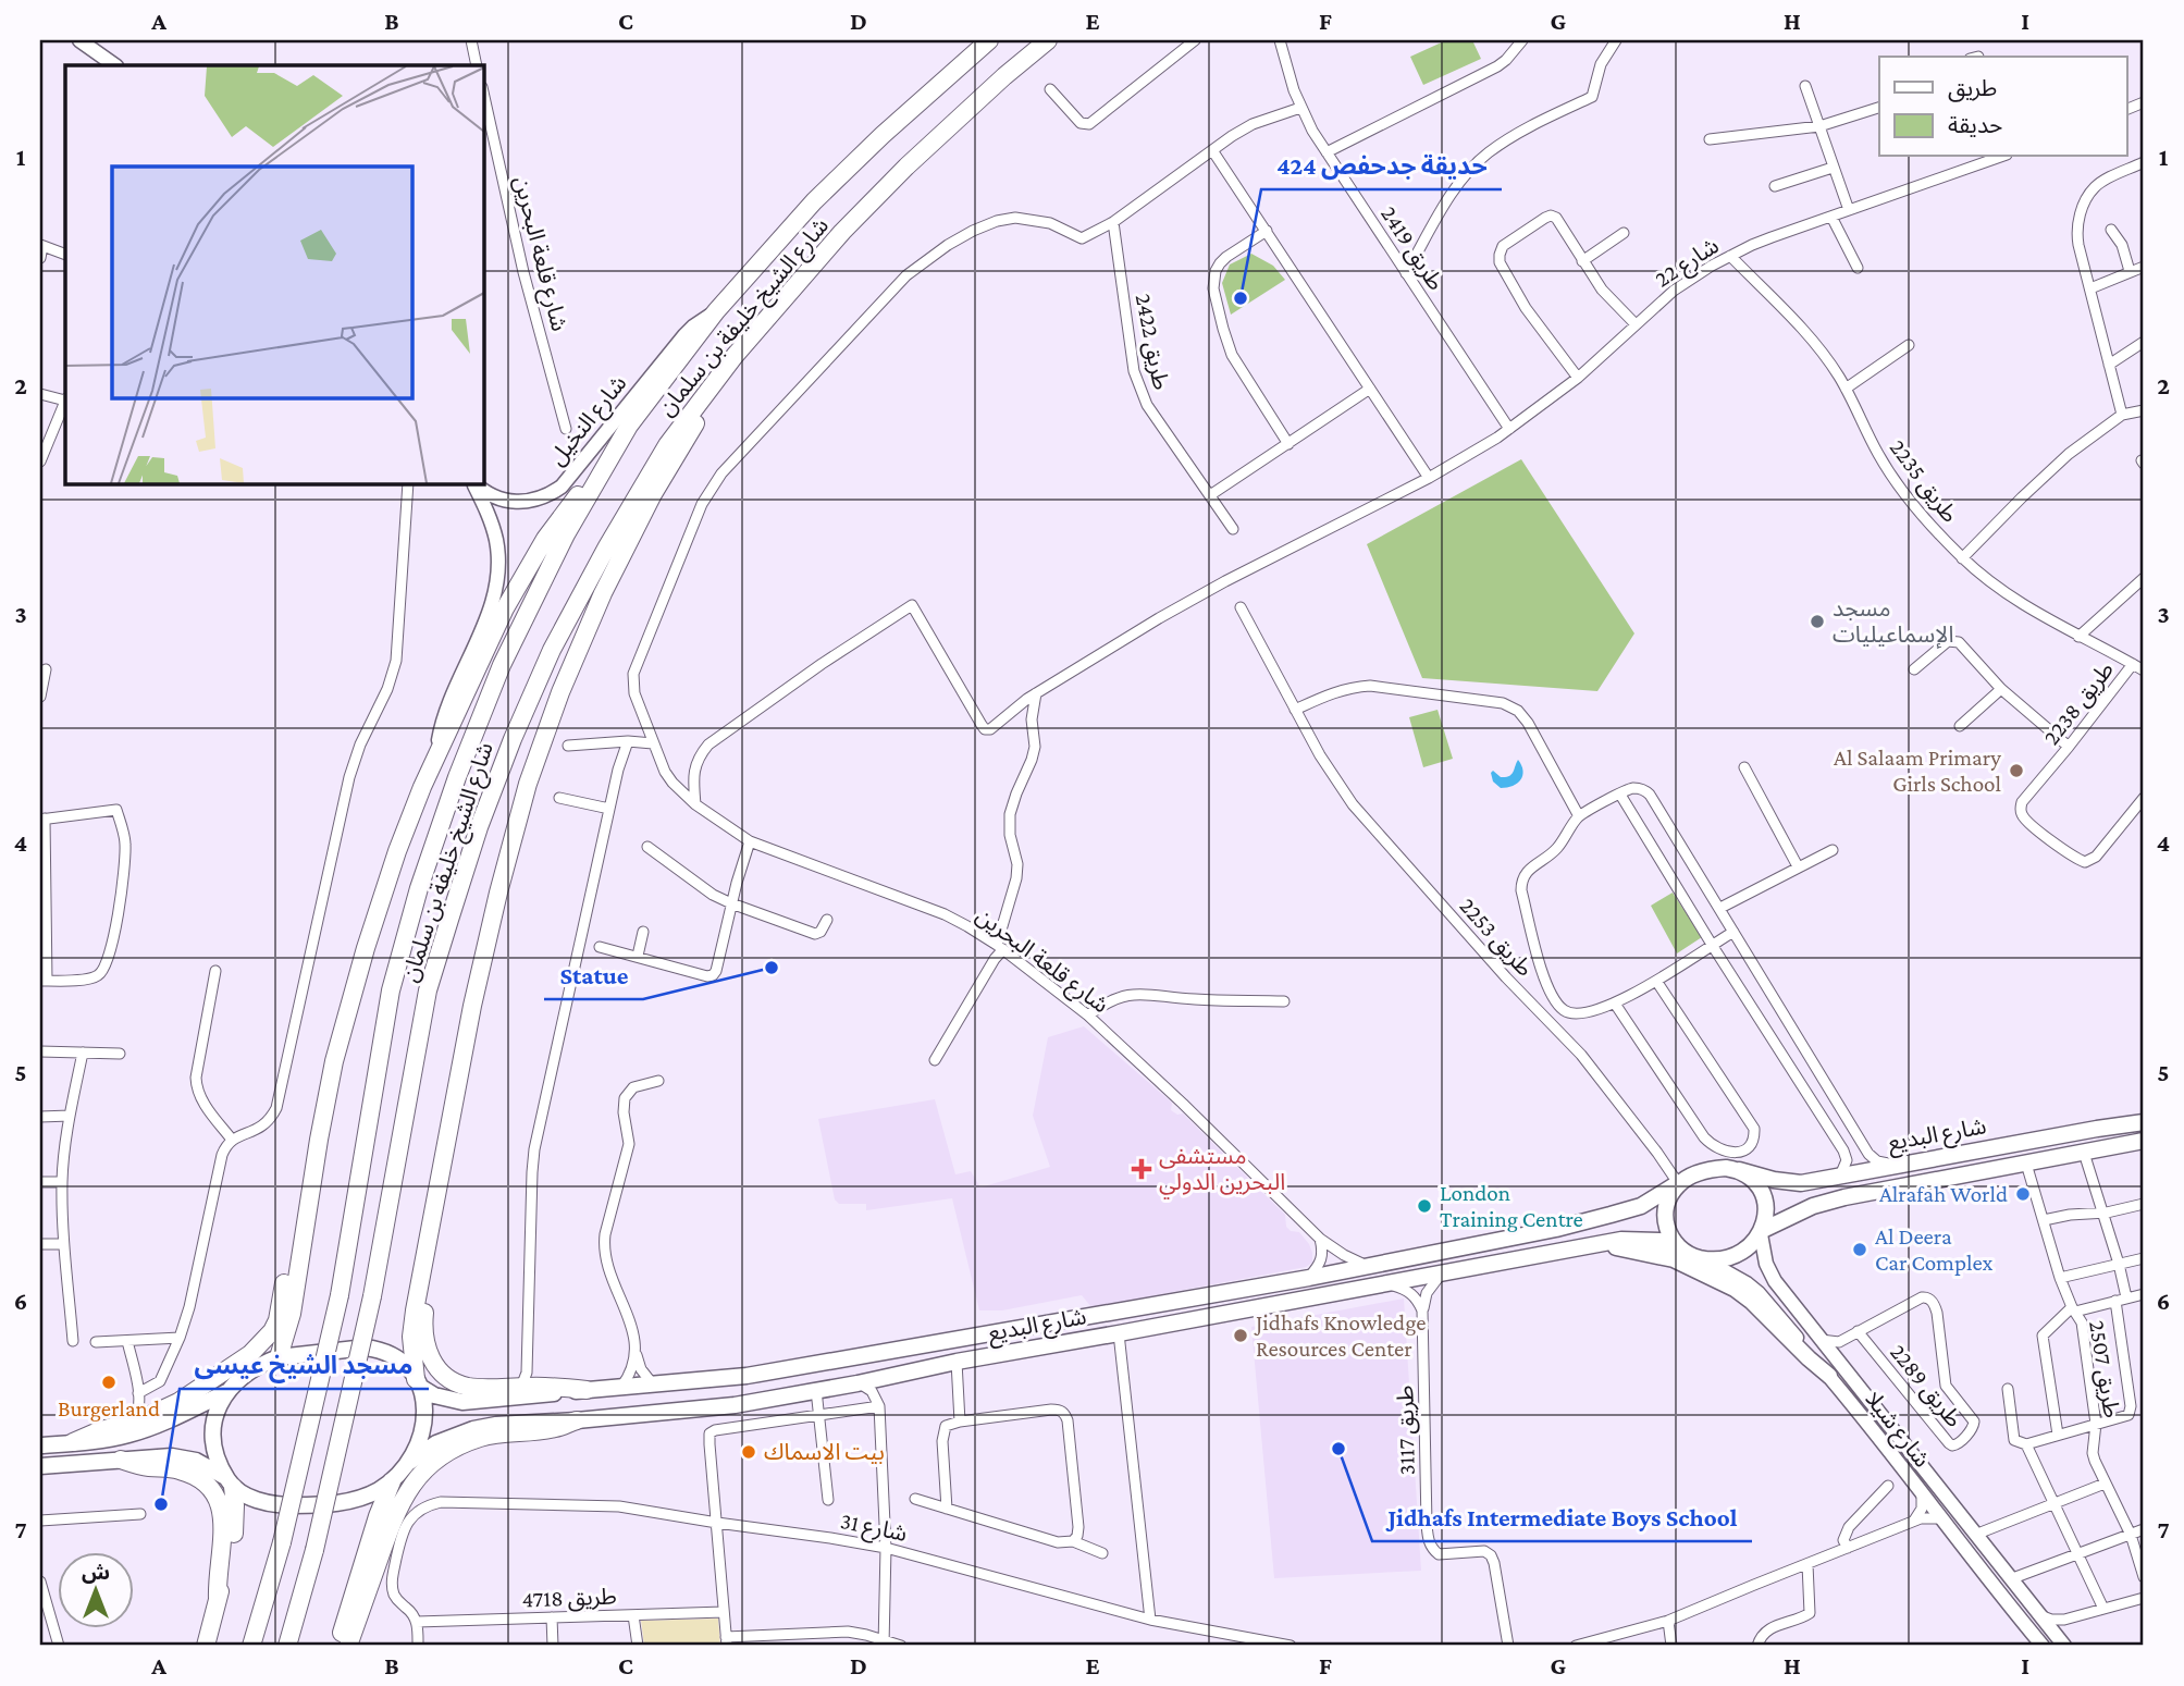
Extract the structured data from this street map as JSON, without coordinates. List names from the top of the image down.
{
  "streets": {
    "highway": ["شارع الشيخ خليفة بن سلمان"],
    "main road": ["شارع النخيل", "شارع البديع", "شارع شيلا"],
    "street": [
      "طريق 2419",
      "شارع قلعة البحرين",
      "شارع 22",
      "طريق 2422",
      "طريق 2235",
      "طريق 2238",
      "طريق 2253",
      "طريق 2507",
      "طريق 2289",
      "طريق 3117",
      "شارع 31",
      "طريق 4718"
    ]
  },
  "crossings": [
    ["طريق 2419", "شارع 22"],
    ["شارع قلعة البحرين", "شارع 22"],
    ["شارع قلعة البحرين", "طريق 2422"],
    ["شارع قلعة البحرين", "شارع البديع"],
    ["شارع 22", "طريق 2235"],
    ["شارع الشيخ خليفة بن سلمان", "شارع النخيل"],
    ["طريق 2235", "طريق 2238"],
    ["طريق 2253", "شارع البديع"],
    ["طريق 2253", "شارع شيلا"],
    ["شارع البديع", "طريق 2507"],
    ["شارع البديع", "شارع شيلا"],
    ["شارع 31", "طريق 4718"]
  ],
  "places": {
    "other": [
      "حديقة جدحفص 424",
      "مسجد الإسماعيليات",
      "Al Salaam Primary Girls School",
      "Statue",
      "Alrafah World",
      "London Training Centre",
      "Al Deera Car Complex",
      "Jidhafs Knowledge Resources Center",
      "Burgerland",
      "Jidhafs Intermediate Boys School",
      "بيت الاسماك",
      "مسجد الشيخ عيسى"
    ],
    "health": ["مستشفى البحرين الدولي"]
  },
  "legend": ["طريق", "حديقة"],
  "north": "top",
  "grid": {
    "columns": [
      "A",
      "B",
      "C",
      "D",
      "E",
      "F",
      "G",
      "H",
      "I"
    ],
    "rows": [
      "1",
      "2",
      "3",
      "4",
      "5",
      "6",
      "7"
    ]
  }
}
